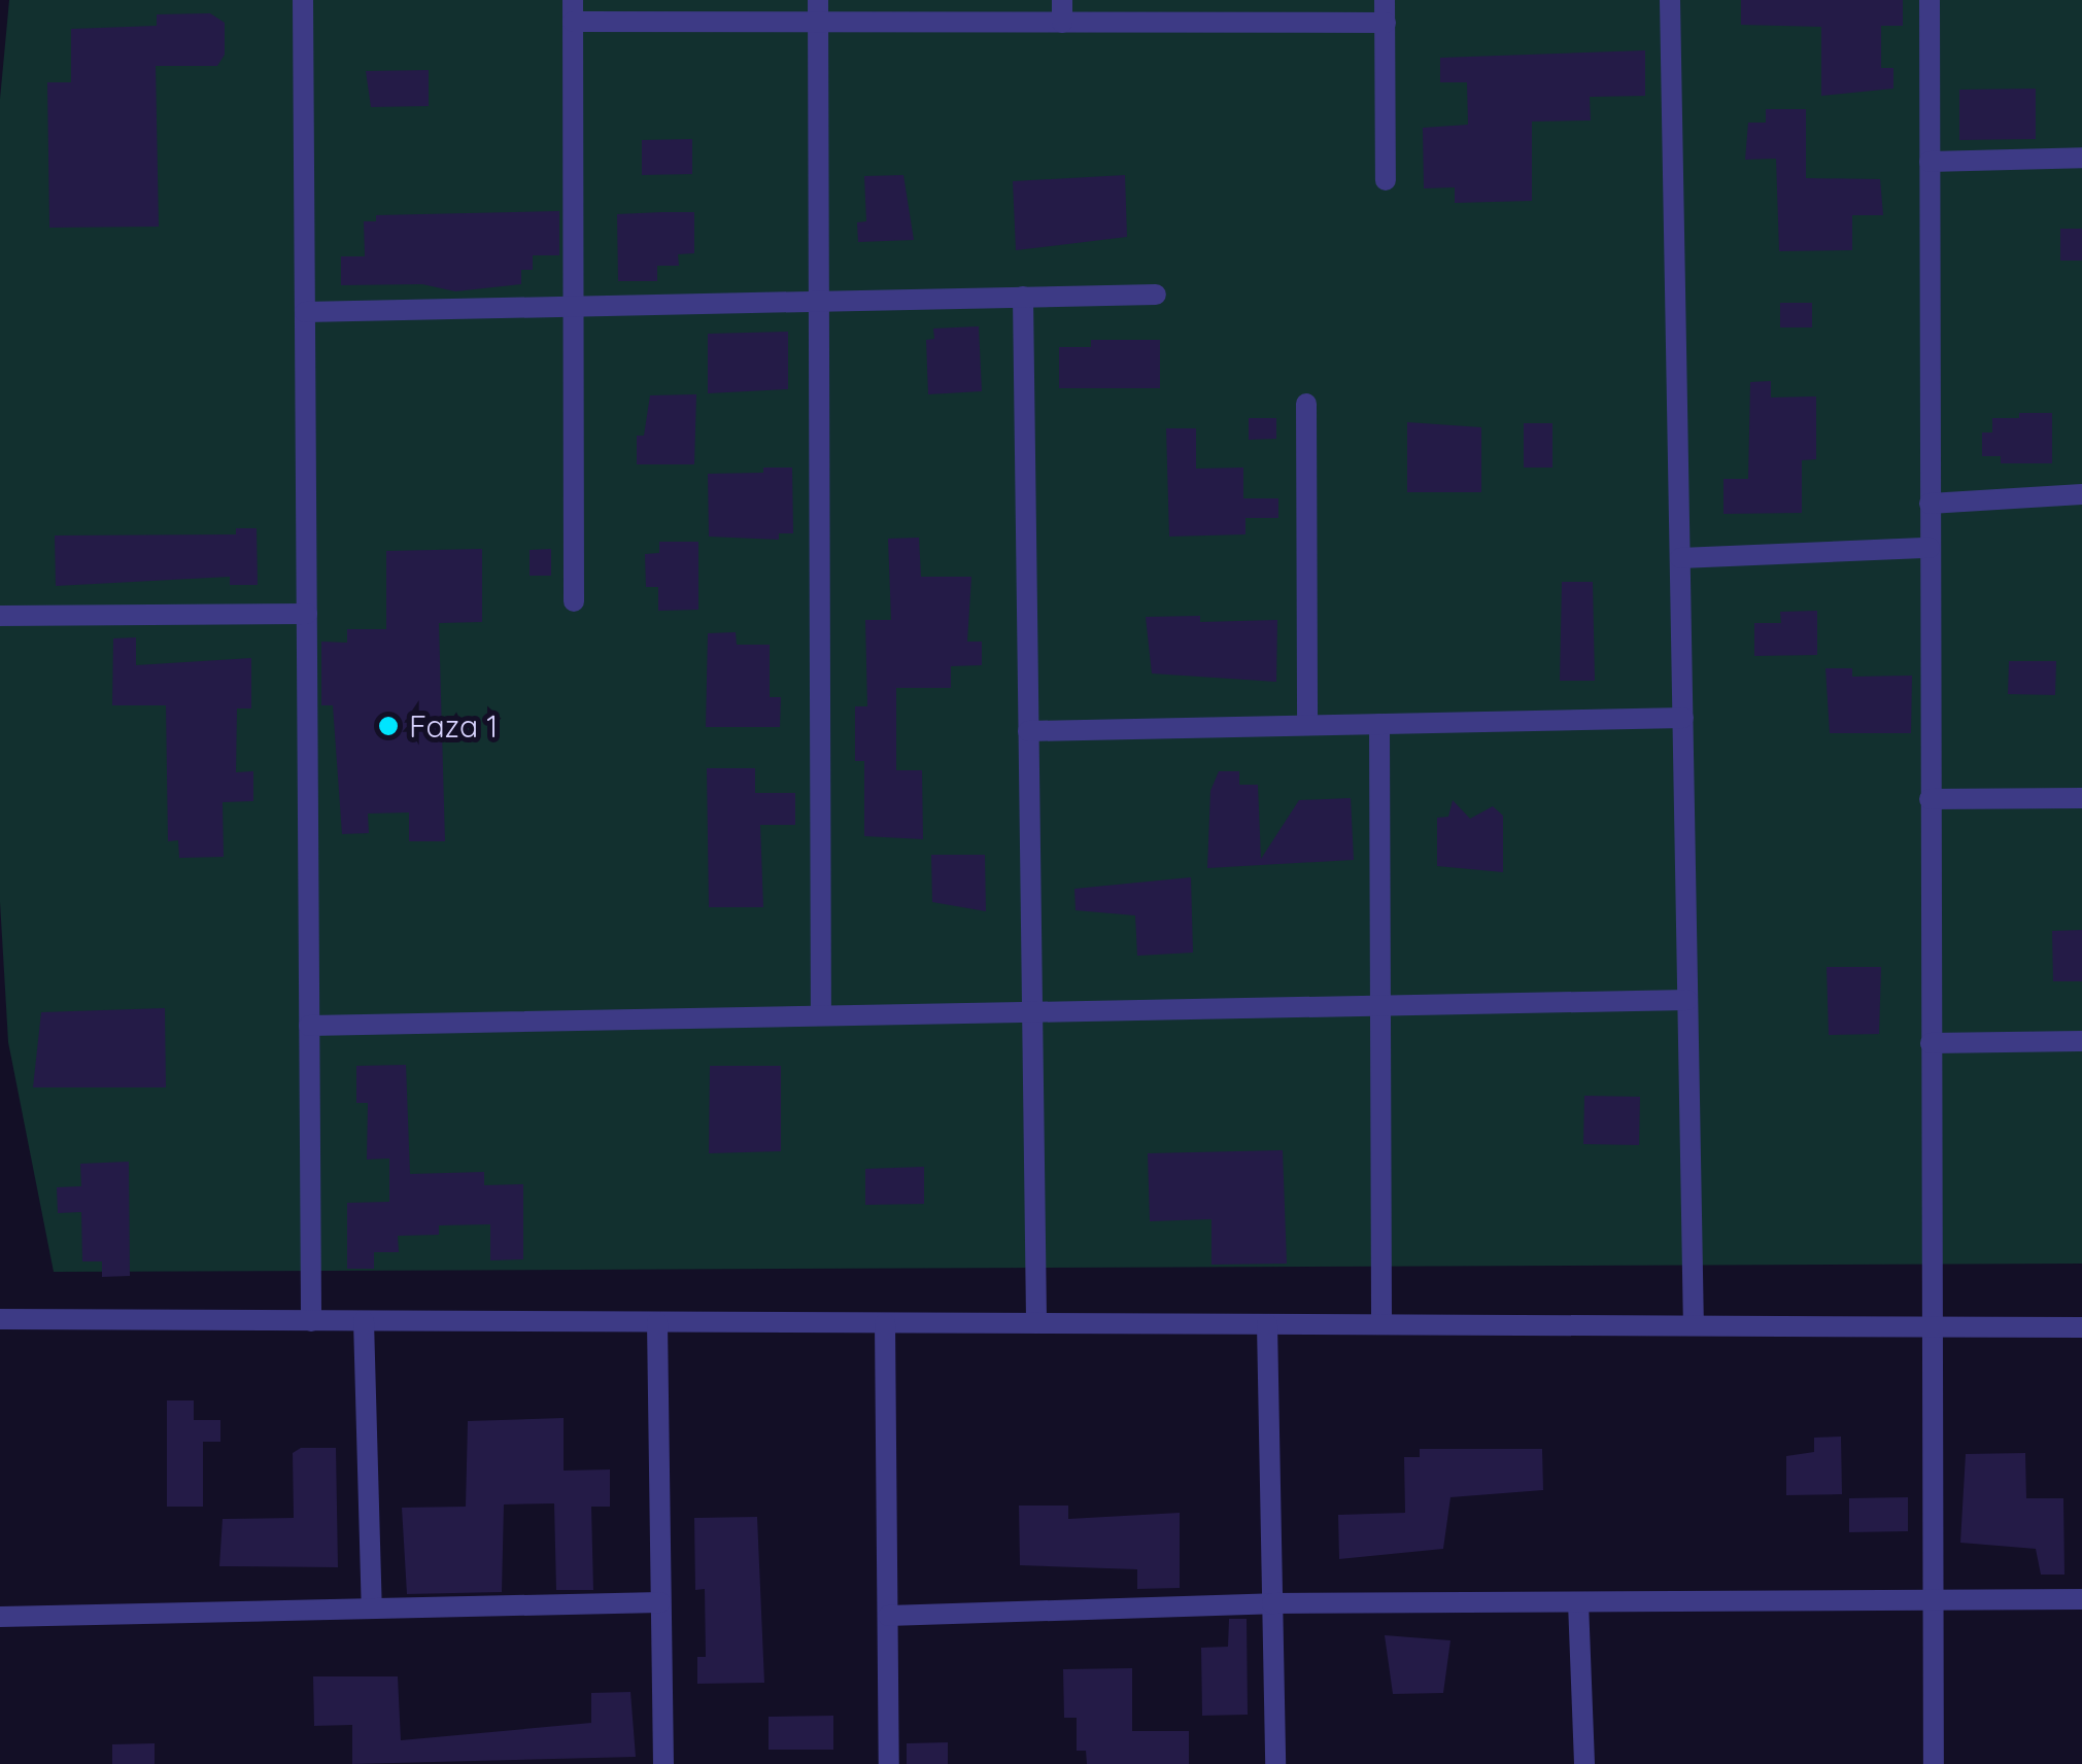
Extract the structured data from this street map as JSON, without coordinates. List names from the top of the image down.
{
  "places": ["Faza 1"]
}
